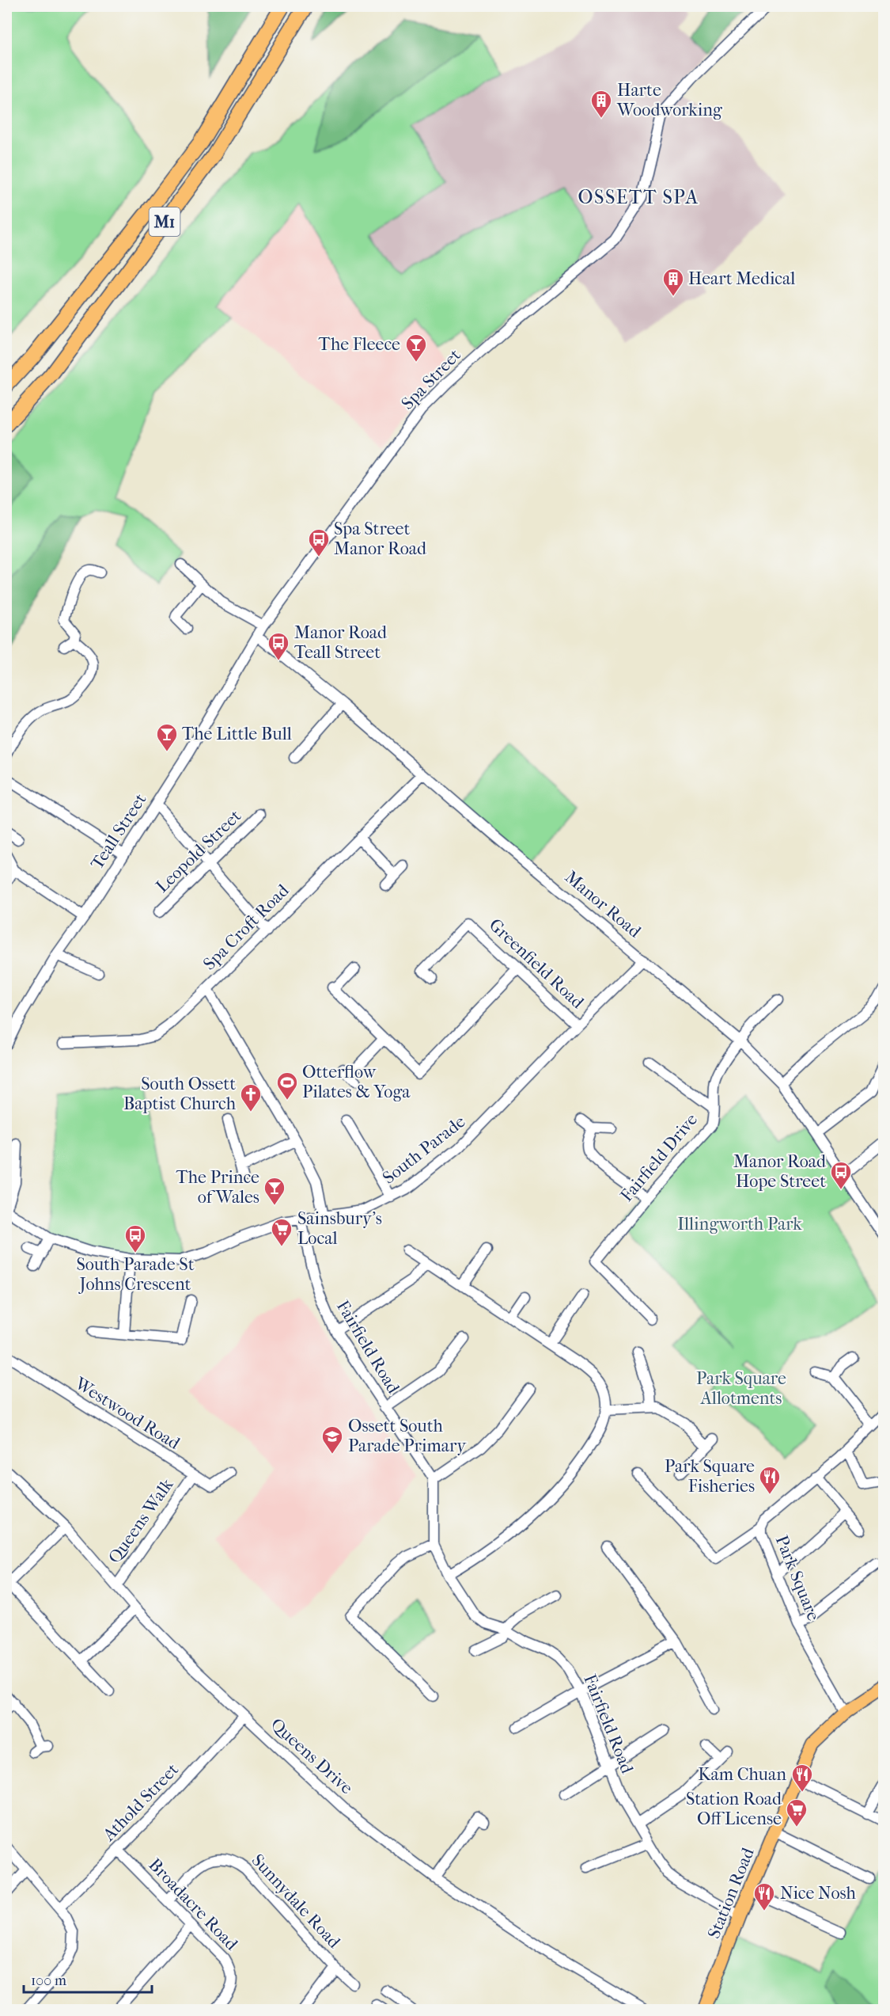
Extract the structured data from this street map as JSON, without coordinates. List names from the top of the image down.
{
  "streets": {
    "highway": ["M1"],
    "main road": ["Station Road"],
    "street": [
      "Spa Street",
      "Teall Street",
      "Leopold Street",
      "Manor Road",
      "Spa Croft Road",
      "Greenfield Road",
      "South Parade",
      "Fairfield Drive",
      "Fairfield Road",
      "Westwood Road",
      "Queens Walk",
      "Park Square",
      "Queens Drive",
      "Athold Street",
      "Sunnydale Road",
      "Broadacre Road"
    ]
  },
  "crossings": [
    ["Spa Street", "Teall Street"],
    ["Spa Street", "Manor Road"],
    ["Teall Street", "Manor Road"],
    ["Manor Road", "Spa Croft Road"],
    ["Manor Road", "South Parade"],
    ["Manor Road", "Fairfield Drive"],
    ["Greenfield Road", "South Parade"],
    ["South Parade", "Fairfield Road"],
    ["Fairfield Road", "Station Road"],
    ["Westwood Road", "Queens Walk"],
    ["Queens Walk", "Queens Drive"],
    ["Park Square", "Station Road"],
    ["Queens Drive", "Athold Street"],
    ["Athold Street", "Broadacre Road"],
    ["Sunnydale Road", "Broadacre Road"]
  ],
  "districts": ["OSSETT SPA"],
  "parks": ["Illingworth Park", "Park Square Allotments"],
  "places": {
    "building": ["Harte Woodworking", "Heart Medical"],
    "bar": ["The Fleece", "The Little Bull", "The Prince of Wales"],
    "bus stop": [
      "Spa Street Manor Road",
      "Manor Road Teall Street",
      "Manor Road Hope Street",
      "South Parade St Johns Crescent"
    ],
    "sports": ["Otterflow Pilates & Yoga"],
    "church": ["South Ossett Baptist Church"],
    "supermarket": ["Sainsbury's Local", "Station Road Off License"],
    "school or university": ["Ossett South Parade Primary"],
    "restaurant": ["Park Square Fisheries", "Kam Chuan", "Nice Nosh"]
  },
  "scale_bar": "100 m"
}
